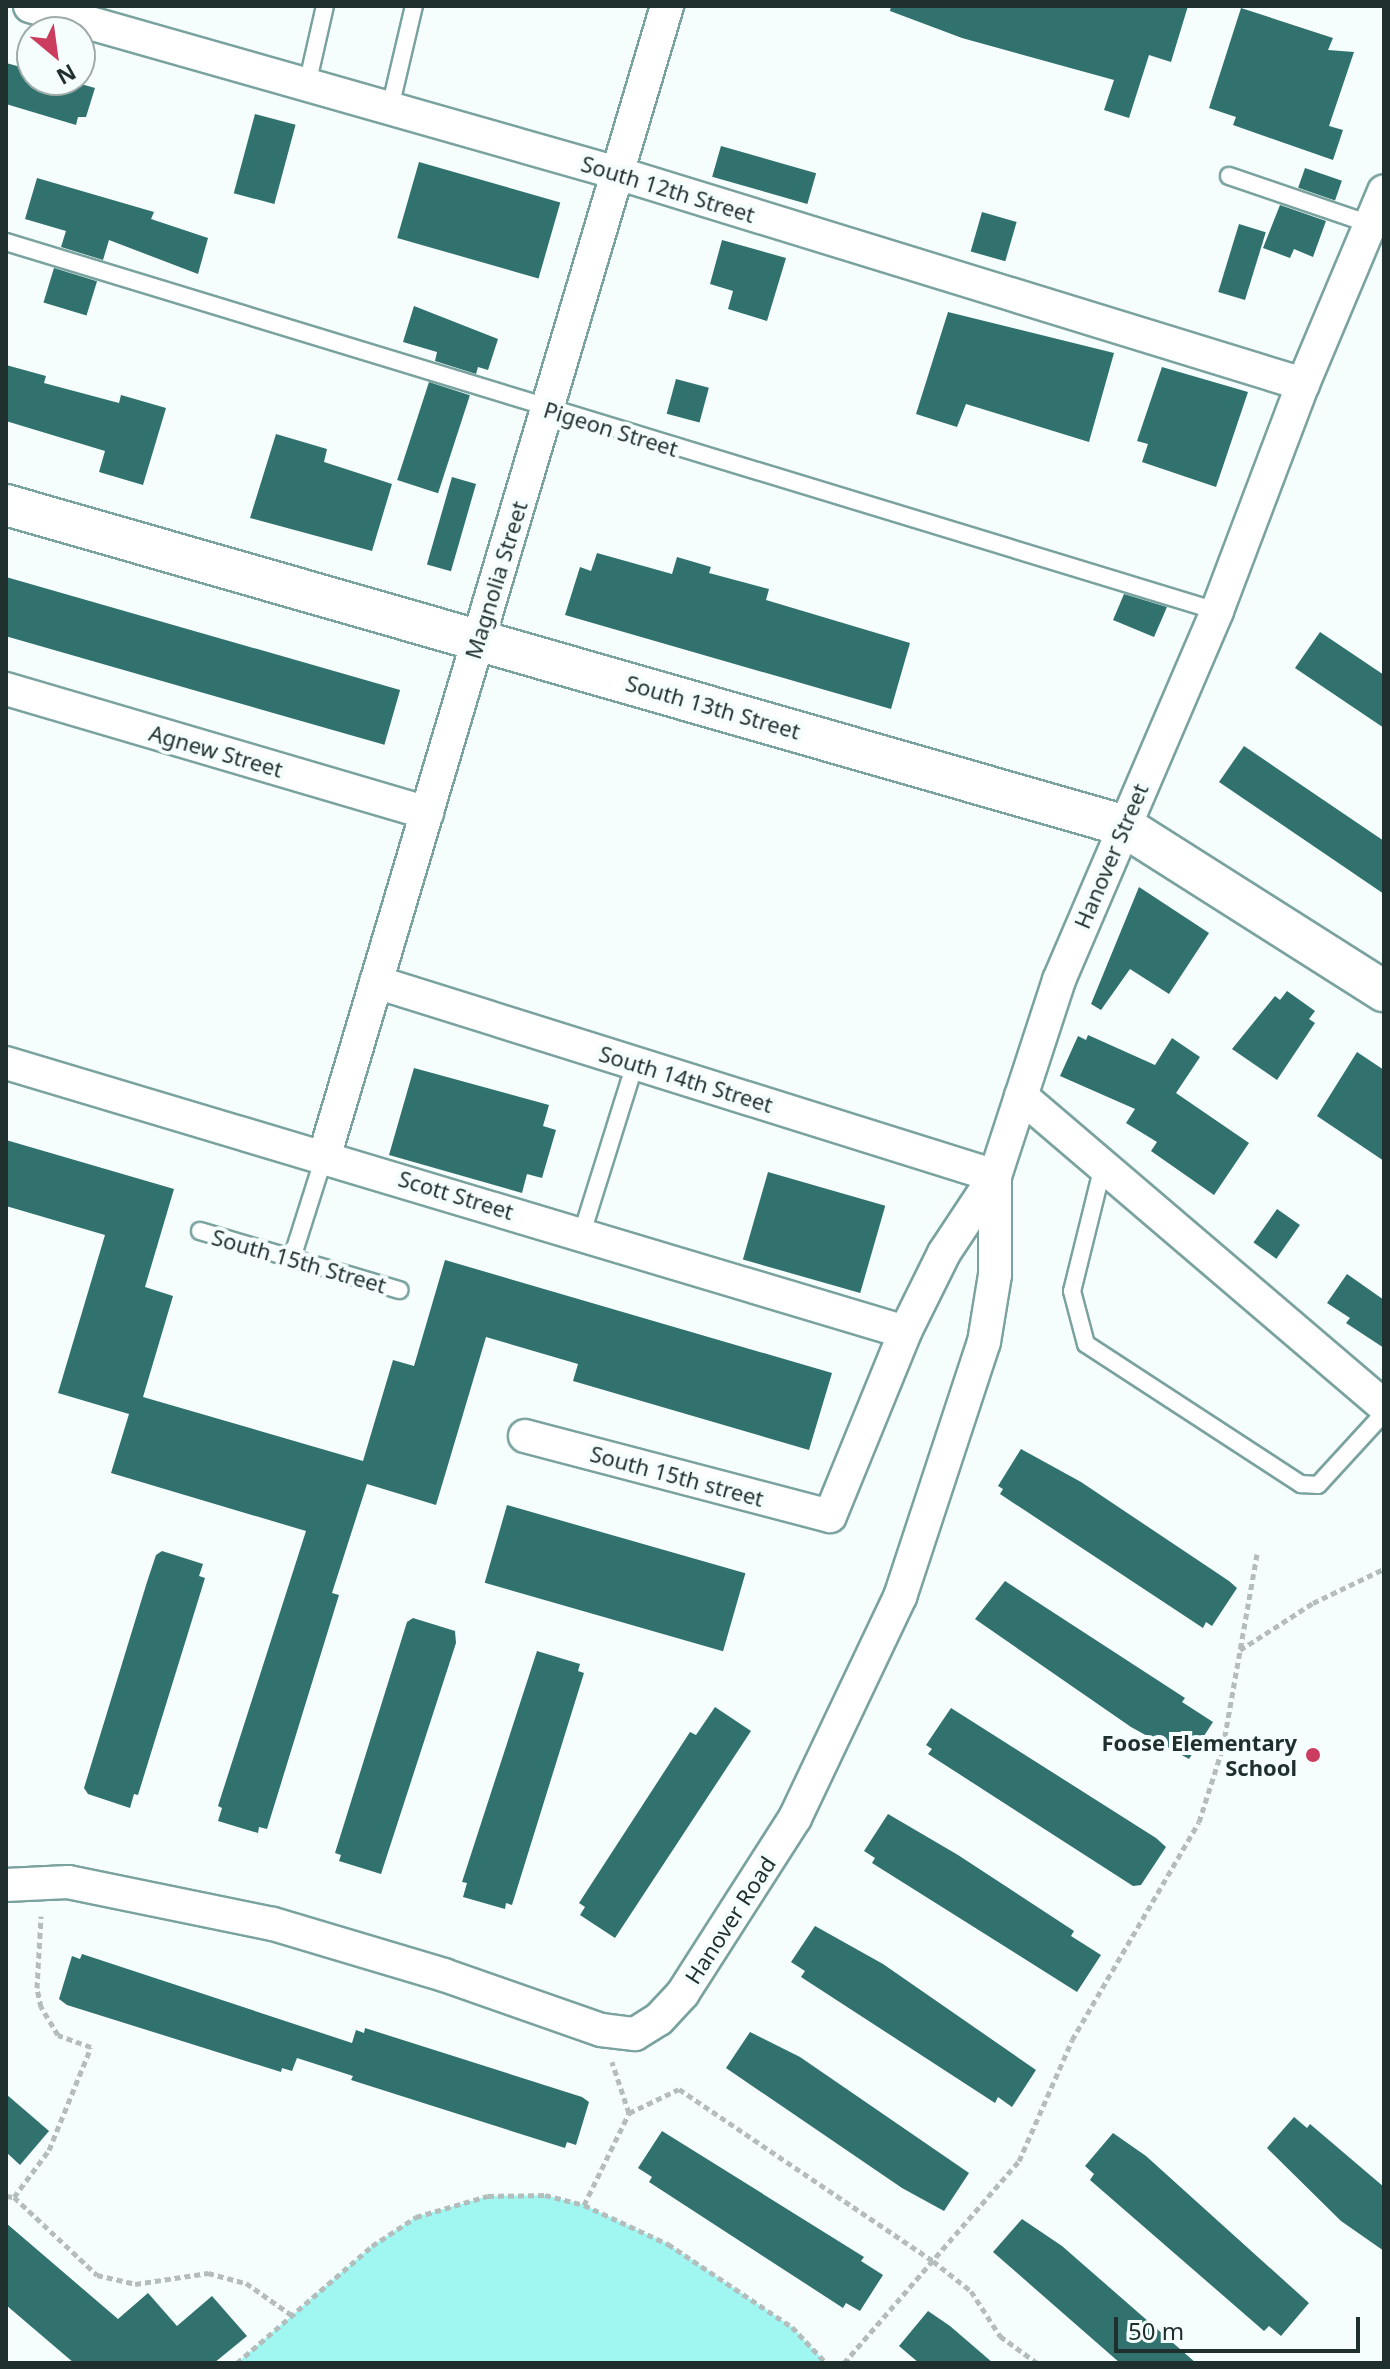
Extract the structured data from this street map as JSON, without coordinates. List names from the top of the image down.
{
  "streets": {
    "street": [
      "South 12th Street",
      "Magnolia Street",
      "South 13th Street",
      "Agnew Street",
      "Hanover Street",
      "South 14th Street",
      "Scott Street",
      "South 15th street",
      "Hanover Road"
    ],
    "lane": ["Pigeon Street", "South 15th Street"]
  },
  "crossings": [
    ["South 12th Street", "Magnolia Street"],
    ["South 12th Street", "Hanover Street"],
    ["Pigeon Street", "Magnolia Street"],
    ["Pigeon Street", "Hanover Street"],
    ["Magnolia Street", "South 13th Street"],
    ["Magnolia Street", "Agnew Street"],
    ["Magnolia Street", "South 14th Street"],
    ["Magnolia Street", "Scott Street"],
    ["South 13th Street", "Hanover Street"],
    ["Hanover Street", "South 14th Street"],
    ["Hanover Street", "Scott Street"],
    ["Hanover Street", "South 15th street"],
    ["Hanover Street", "Hanover Road"],
    ["South 14th Street", "Hanover Road"]
  ],
  "places": ["Foose Elementary School"],
  "scale_bar": "50 m",
  "north": "bottom right"
}
